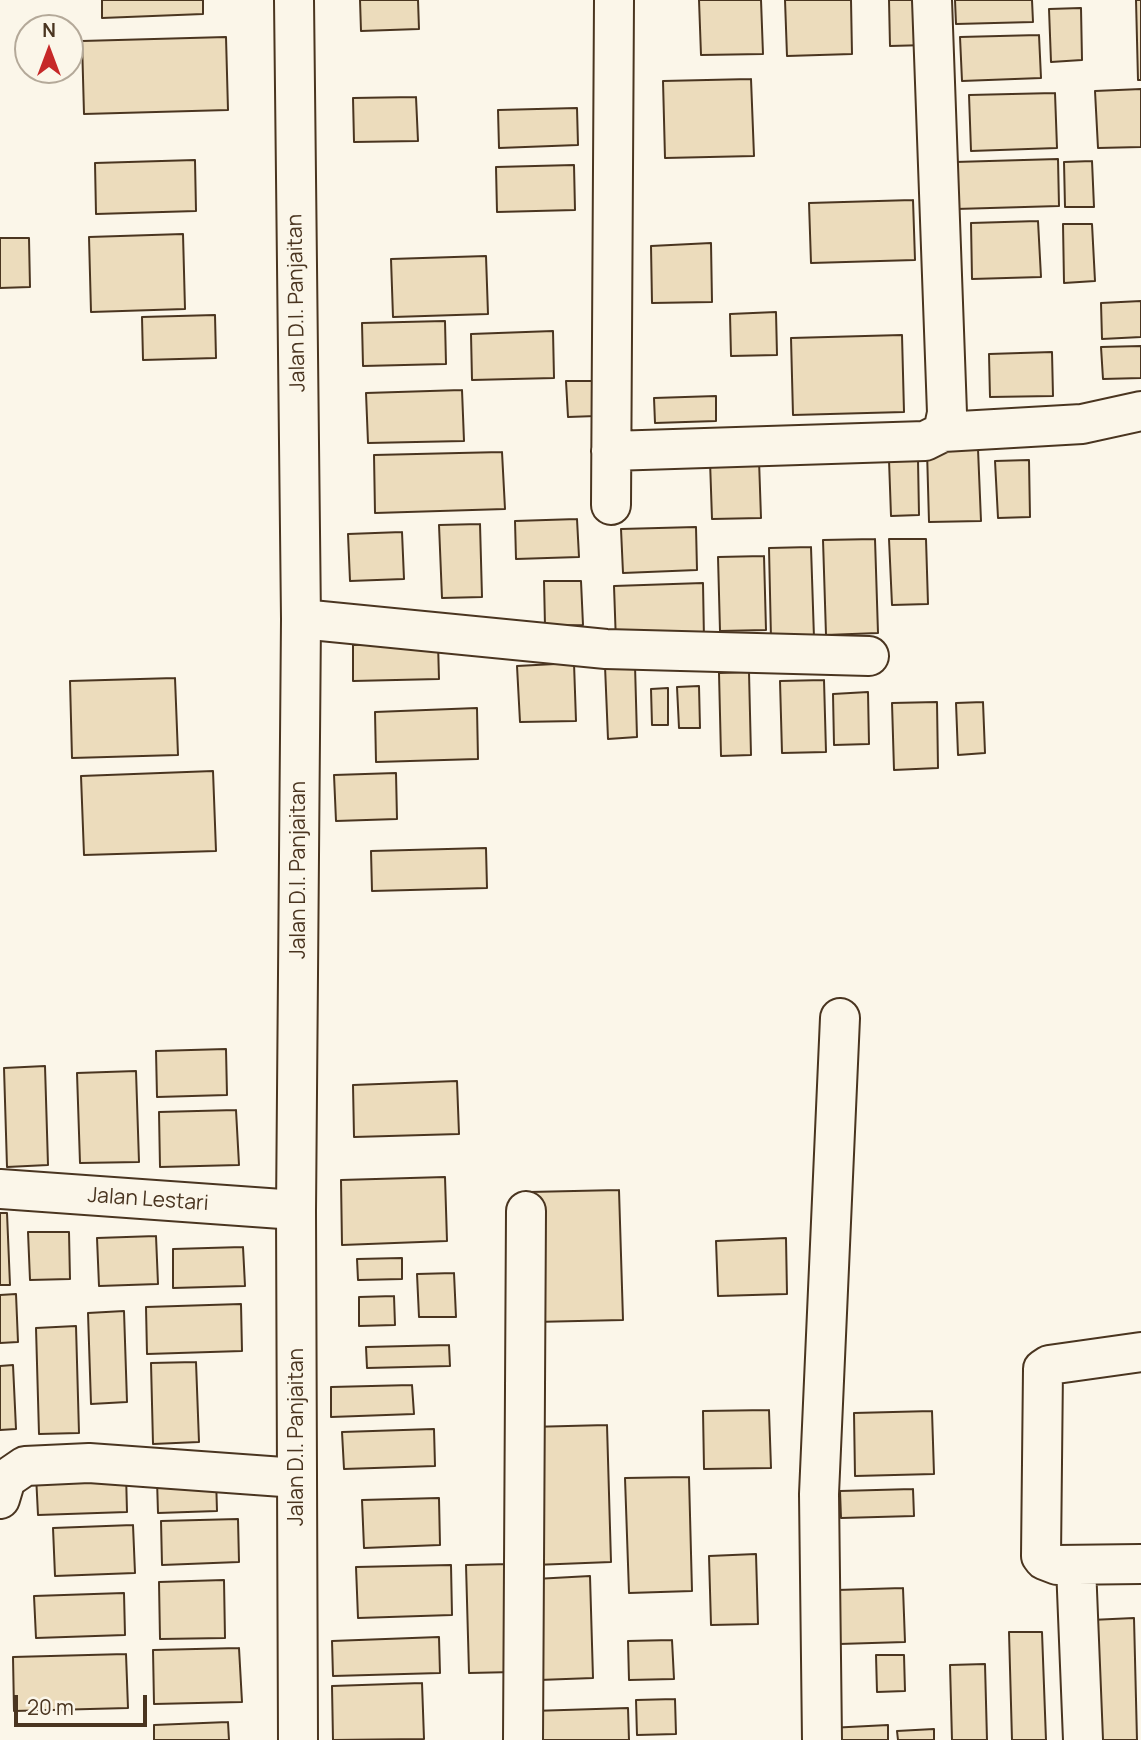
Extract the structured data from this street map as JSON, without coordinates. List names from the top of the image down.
{
  "streets": {
    "street": ["Jalan D.I. Panjaitan", "Jalan Lestari"]
  },
  "crossings": [
    ["Jalan D.I. Panjaitan", "Jalan Lestari"]
  ],
  "scale_bar": "20 m",
  "north": "top"
}
